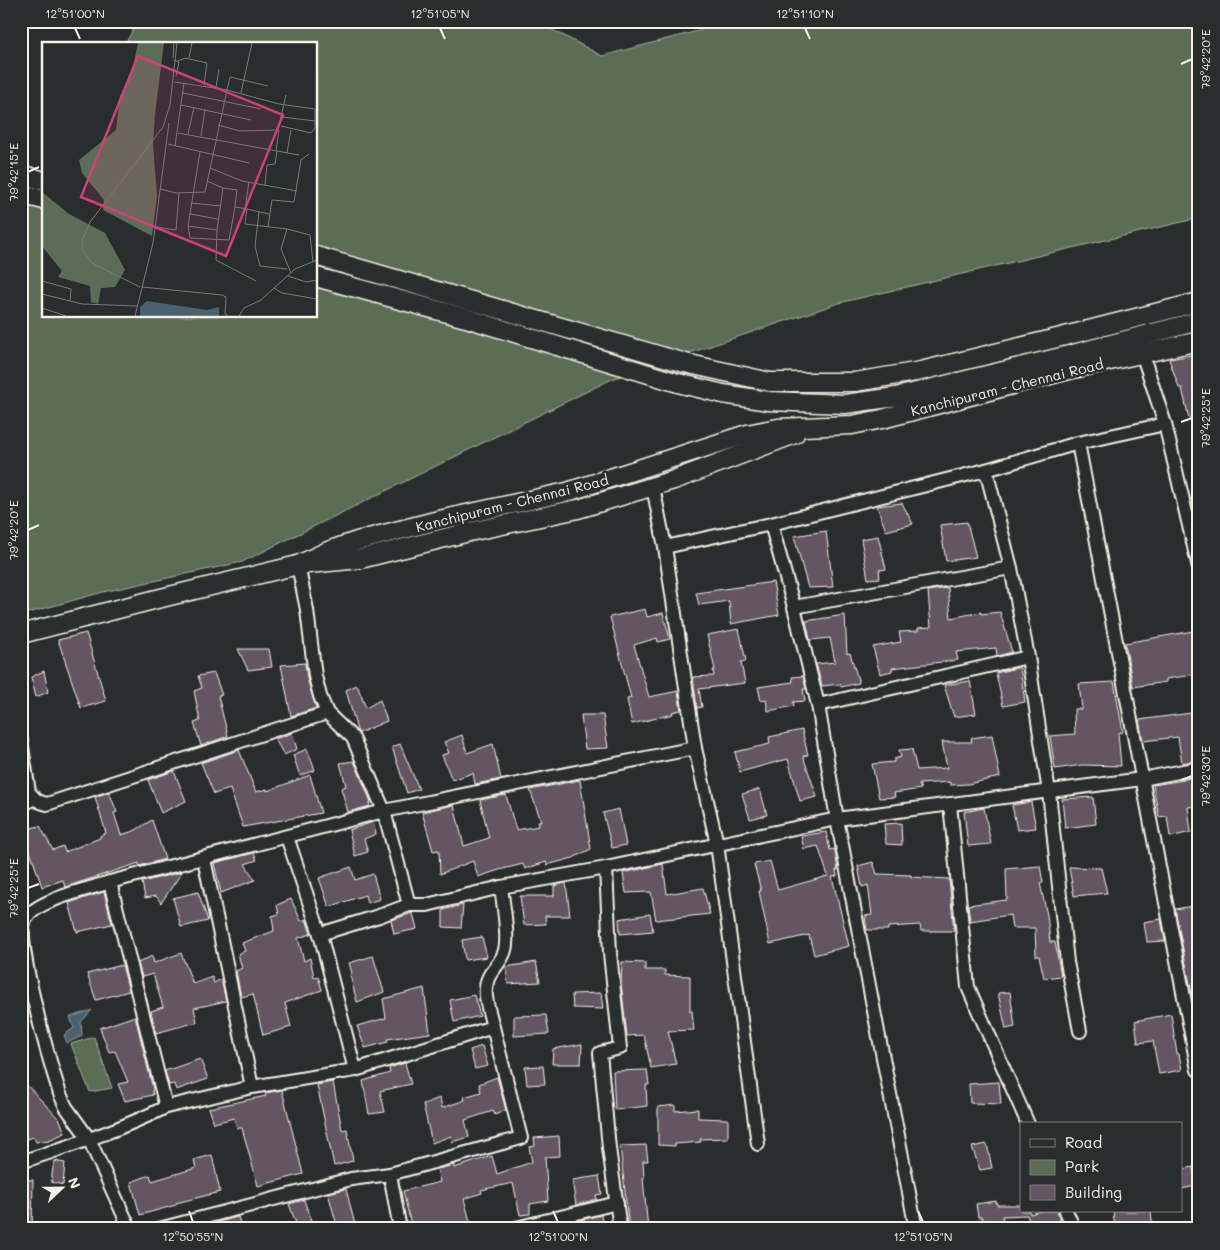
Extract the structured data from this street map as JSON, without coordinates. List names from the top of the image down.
{
  "streets": {
    "main road": ["Kanchipuram - Chennai Road"]
  },
  "legend": ["Road", "Park", "Building"],
  "north": "right",
  "coordinates": [
    "12°51'00\"N",
    "12°51'05\"N",
    "12°51'10\"N",
    "79°42'20\"E",
    "79°42'15\"E",
    "79°42'25\"E",
    "79°42'30\"E",
    "12°50'55\"N"
  ]
}
